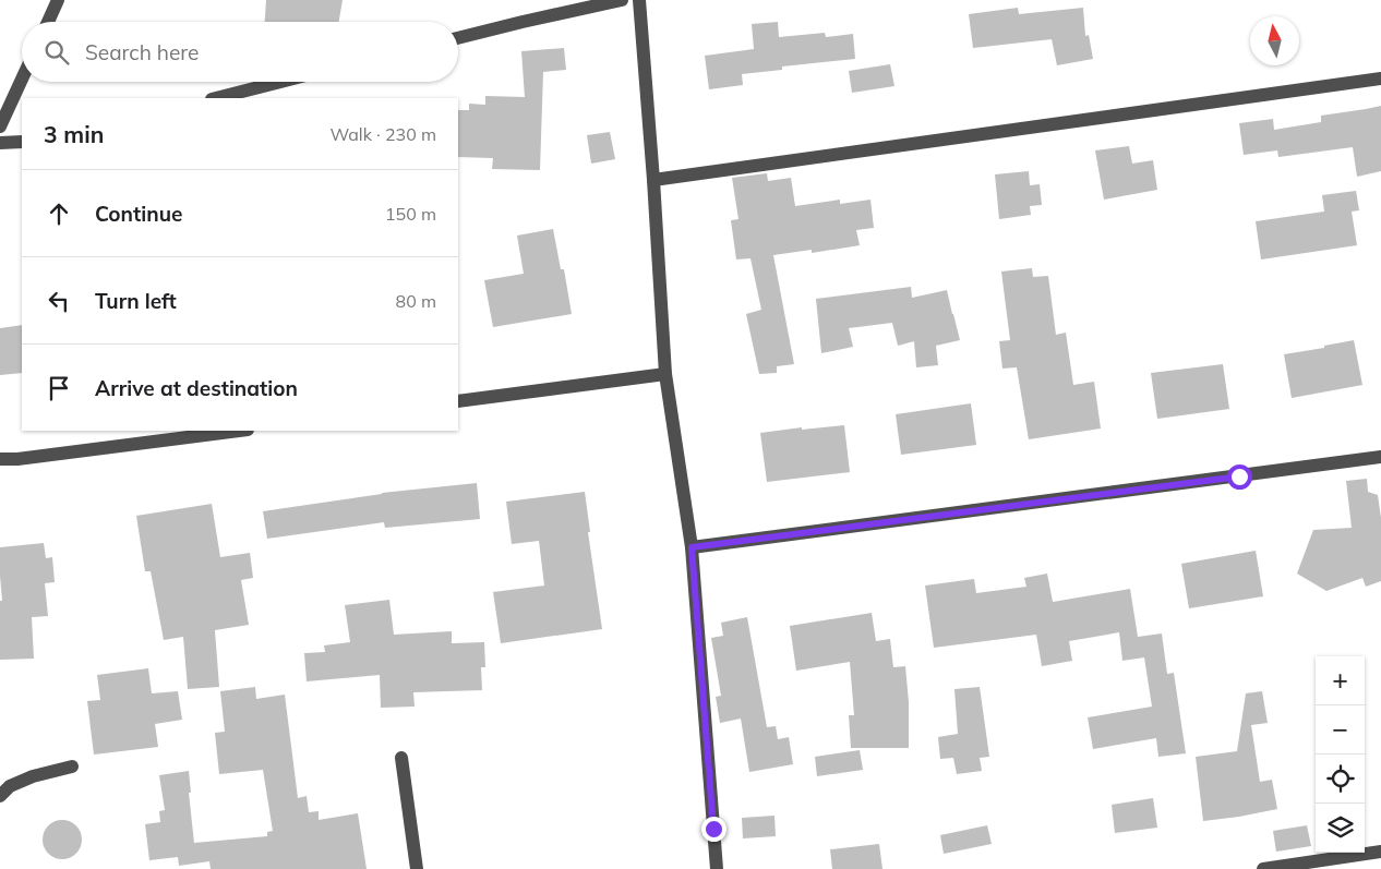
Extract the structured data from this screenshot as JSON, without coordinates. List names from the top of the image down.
{
  "north": "top",
  "page": {
    "search": "Search here",
    "heading": ["3 min", "Walk · 230 m"],
    "list": [
      ["Continue", "150 m"],
      ["Turn left", "80 m"],
      "Arrive at destination"
    ],
    "map_buttons": ["+", "−"]
  }
}
